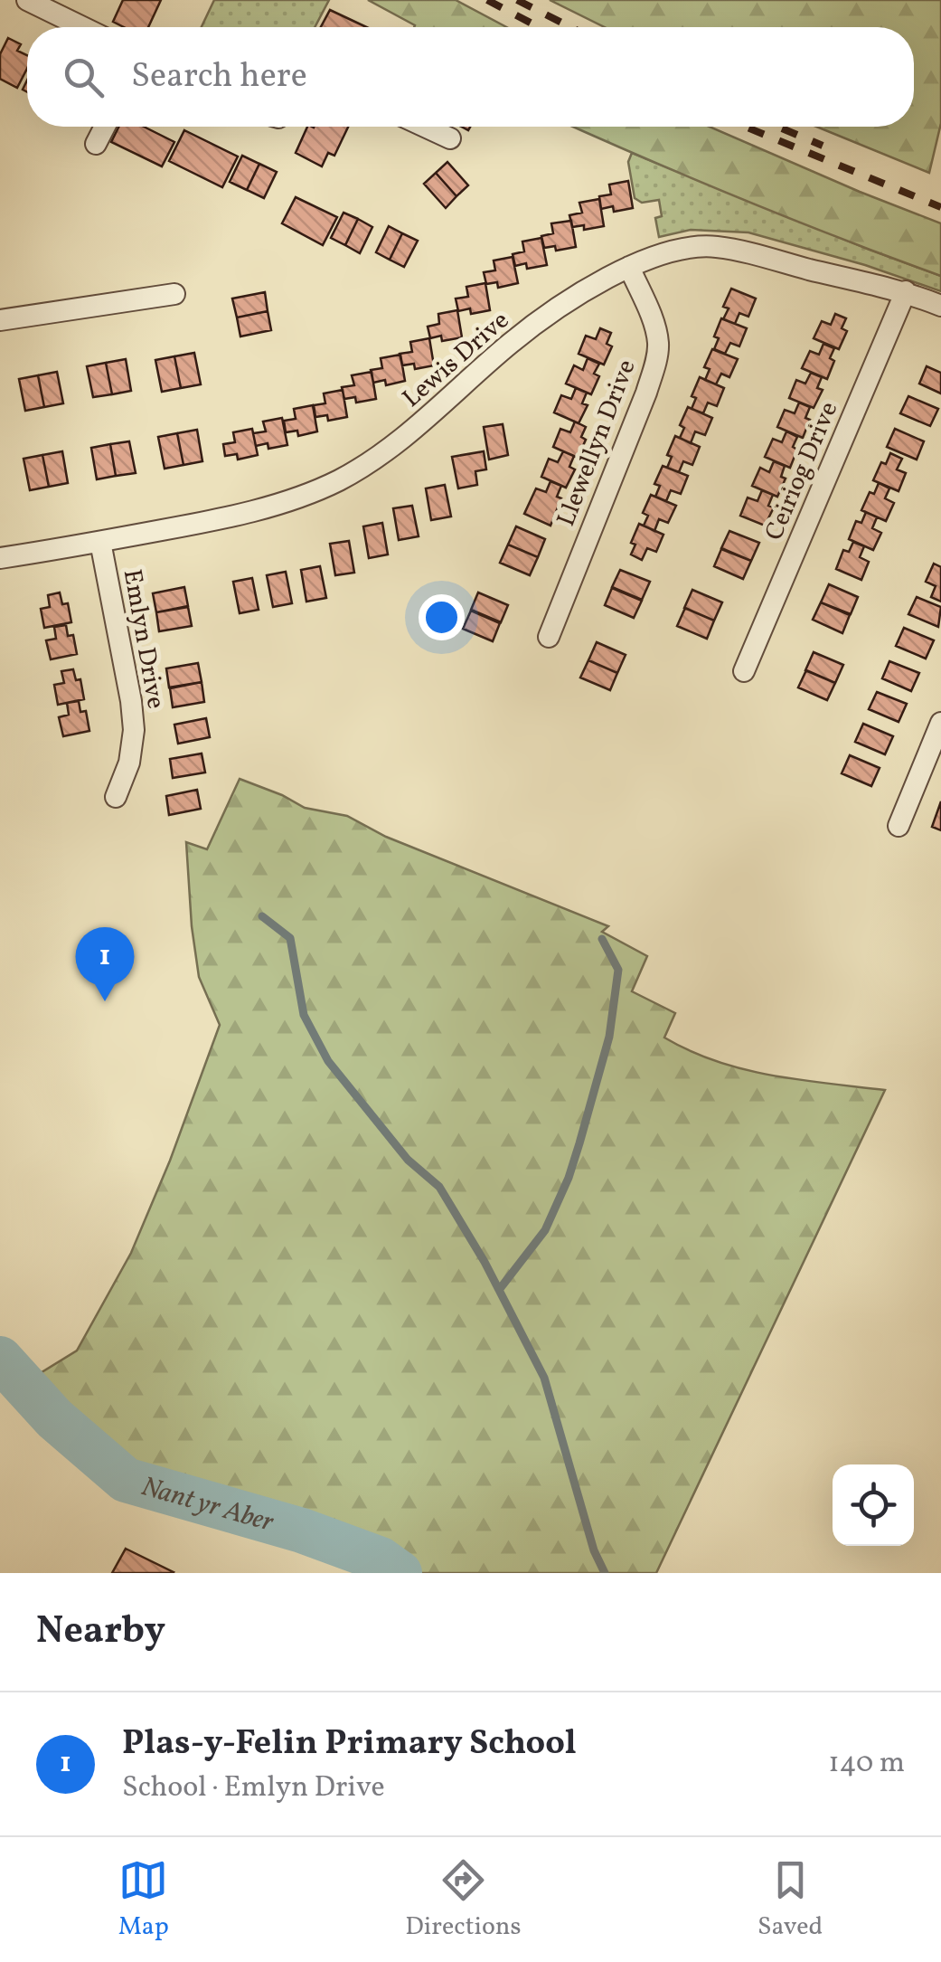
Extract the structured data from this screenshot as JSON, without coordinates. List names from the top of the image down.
{
  "streets": {
    "street": [
      "Lewis Drive",
      "Llewellyn Drive",
      "Ceiriog Drive",
      "Emlyn Drive"
    ]
  },
  "crossings": [
    ["Lewis Drive", "Llewellyn Drive"],
    ["Lewis Drive", "Ceiriog Drive"],
    ["Lewis Drive", "Emlyn Drive"]
  ],
  "water": ["Nant yr Aber"],
  "page": {
    "search": "Search here",
    "pins": "1",
    "heading": "Nearby",
    "list": [
      {
        "mark": "1",
        "name": "Plas-y-Felin Primary School",
        "note": "School · Emlyn Drive",
        "value": "140 m"
      }
    ],
    "nav": ["Map", "Directions", "Saved"]
  }
}
